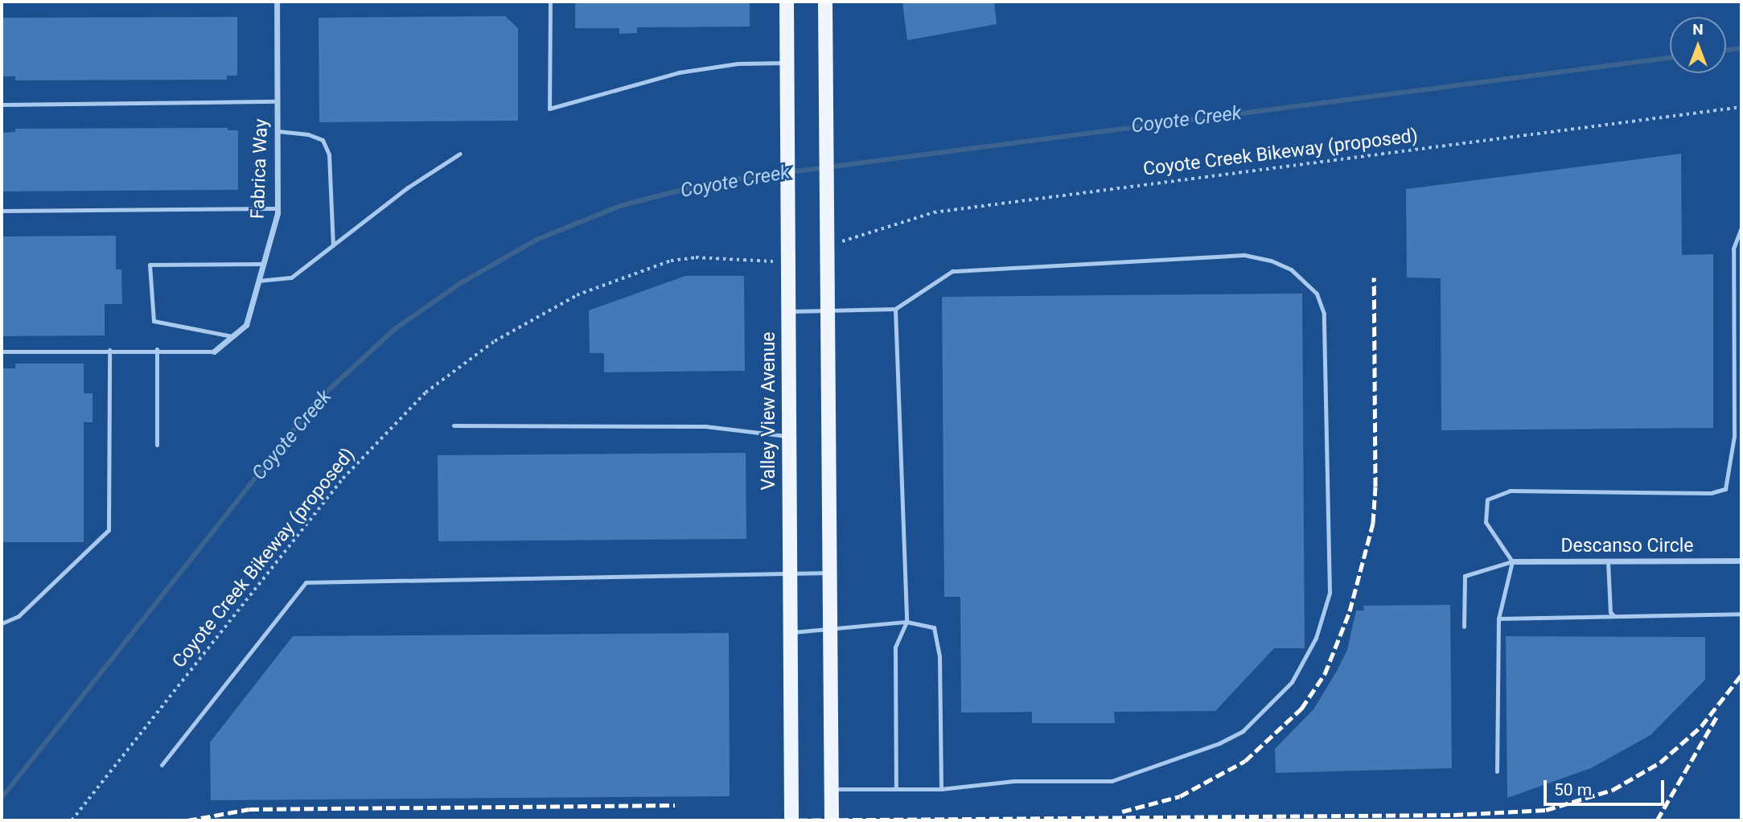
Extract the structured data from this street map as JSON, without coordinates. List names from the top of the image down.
{
  "streets": {
    "main road": ["Valley View Avenue"],
    "street": ["Fabrica Way", "Descanso Circle"],
    "path": ["Coyote Creek Bikeway (proposed)"]
  },
  "crossings": [
    ["Coyote Creek Bikeway (proposed)", "Valley View Avenue"]
  ],
  "water": ["Coyote Creek"],
  "scale_bar": "50 m",
  "north": "top"
}
